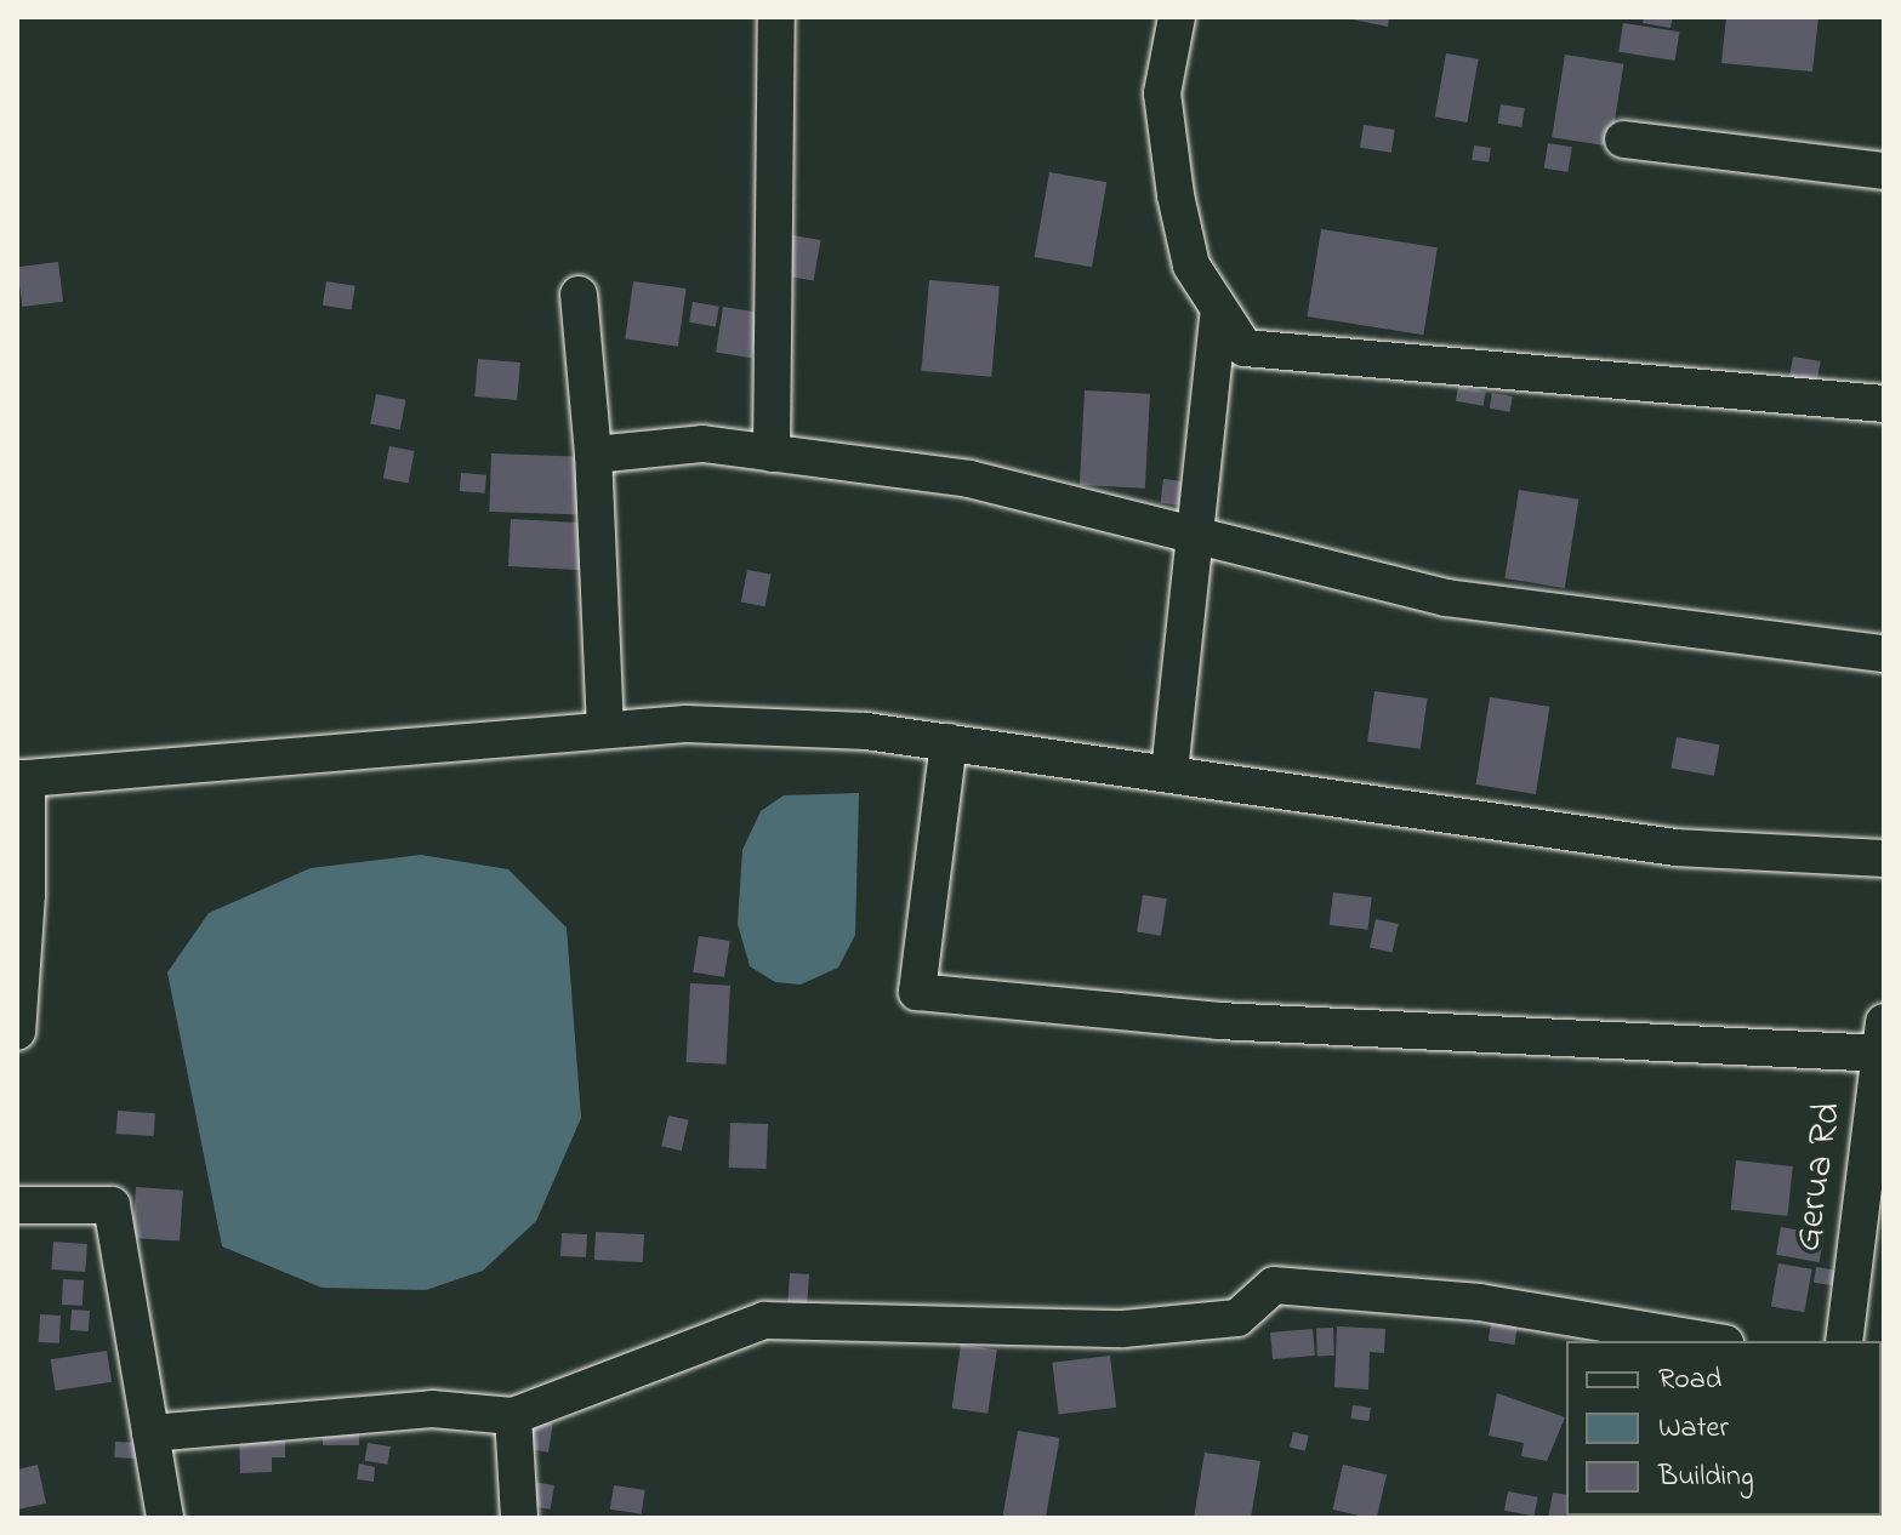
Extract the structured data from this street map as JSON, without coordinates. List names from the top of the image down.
{
  "streets": {
    "street": ["Gerua Rd"]
  },
  "legend": ["Road", "Water", "Building"]
}
